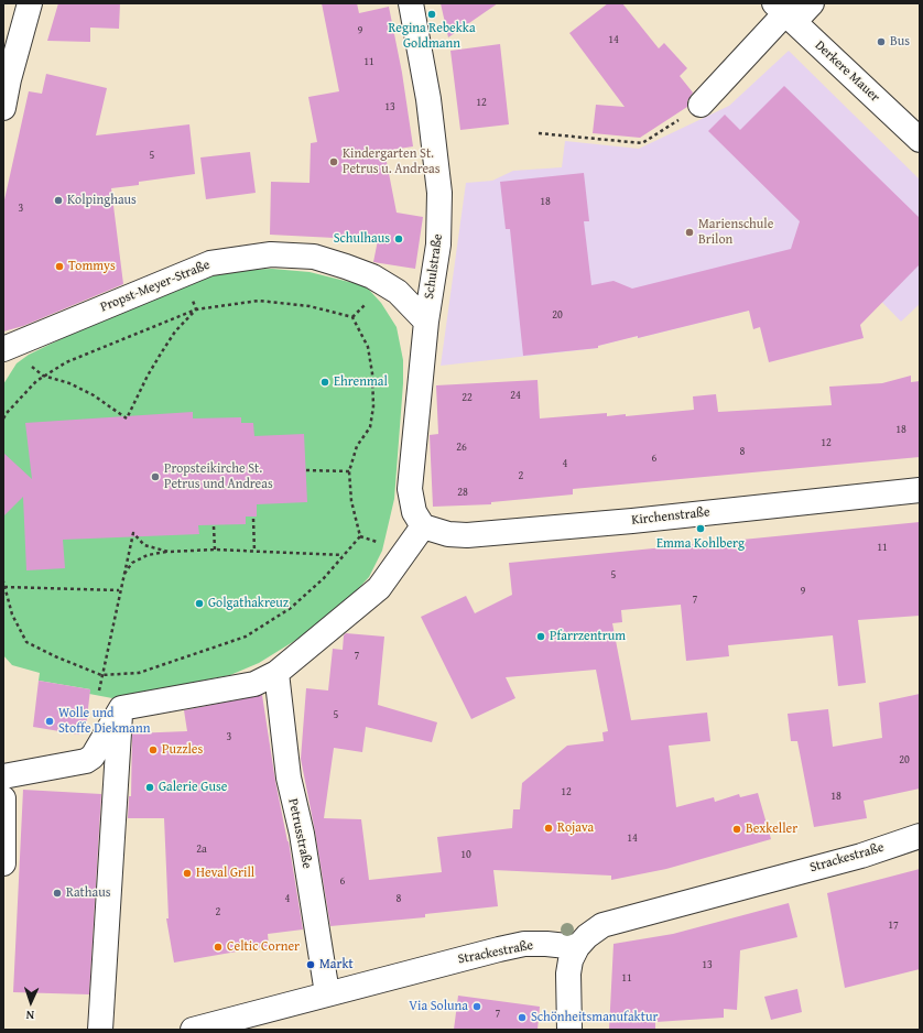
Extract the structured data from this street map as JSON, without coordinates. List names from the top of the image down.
{
  "streets": {
    "street": [
      "Derkere Mauer",
      "Schulstraße",
      "Propst-Meyer-Straße",
      "Kirchenstraße",
      "Petrusstraße",
      "Strackestraße"
    ]
  },
  "crossings": [
    ["Schulstraße", "Propst-Meyer-Straße"],
    ["Schulstraße", "Kirchenstraße"],
    ["Petrusstraße", "Strackestraße"]
  ],
  "places": [
    "Regina Rebekka Goldmann",
    "Bus",
    "Kindergarten St. Petrus u. Andreas",
    "Kolpinghaus",
    "Marienschule Brilon",
    "Schulhaus",
    "Tommys",
    "Ehrenmal",
    "Propsteikirche St. Petrus und Andreas",
    "Emma Kohlberg",
    "Golgathakreuz",
    "Pfarrzentrum",
    "Wolle und Stoffe Diekmann",
    "Puzzles",
    "Galerie Guse",
    "Rojava",
    "Bexkeller",
    "Heval Grill",
    "Rathaus",
    "Celtic Corner",
    "Markt",
    "Via Soluna",
    "Schönheitsmanufaktur"
  ],
  "house_numbers": [
    "9",
    "14",
    "11",
    "12",
    "13",
    "5",
    "18",
    "3",
    "20",
    "24",
    "22",
    "18",
    "12",
    "26",
    "8",
    "6",
    "4",
    "2",
    "28",
    "11",
    "5",
    "9",
    "7",
    "7",
    "5",
    "3",
    "20",
    "12",
    "18",
    "14",
    "2a",
    "10",
    "6",
    "4",
    "8",
    "2",
    "17",
    "13",
    "11",
    "7"
  ],
  "north": "bottom"
}
